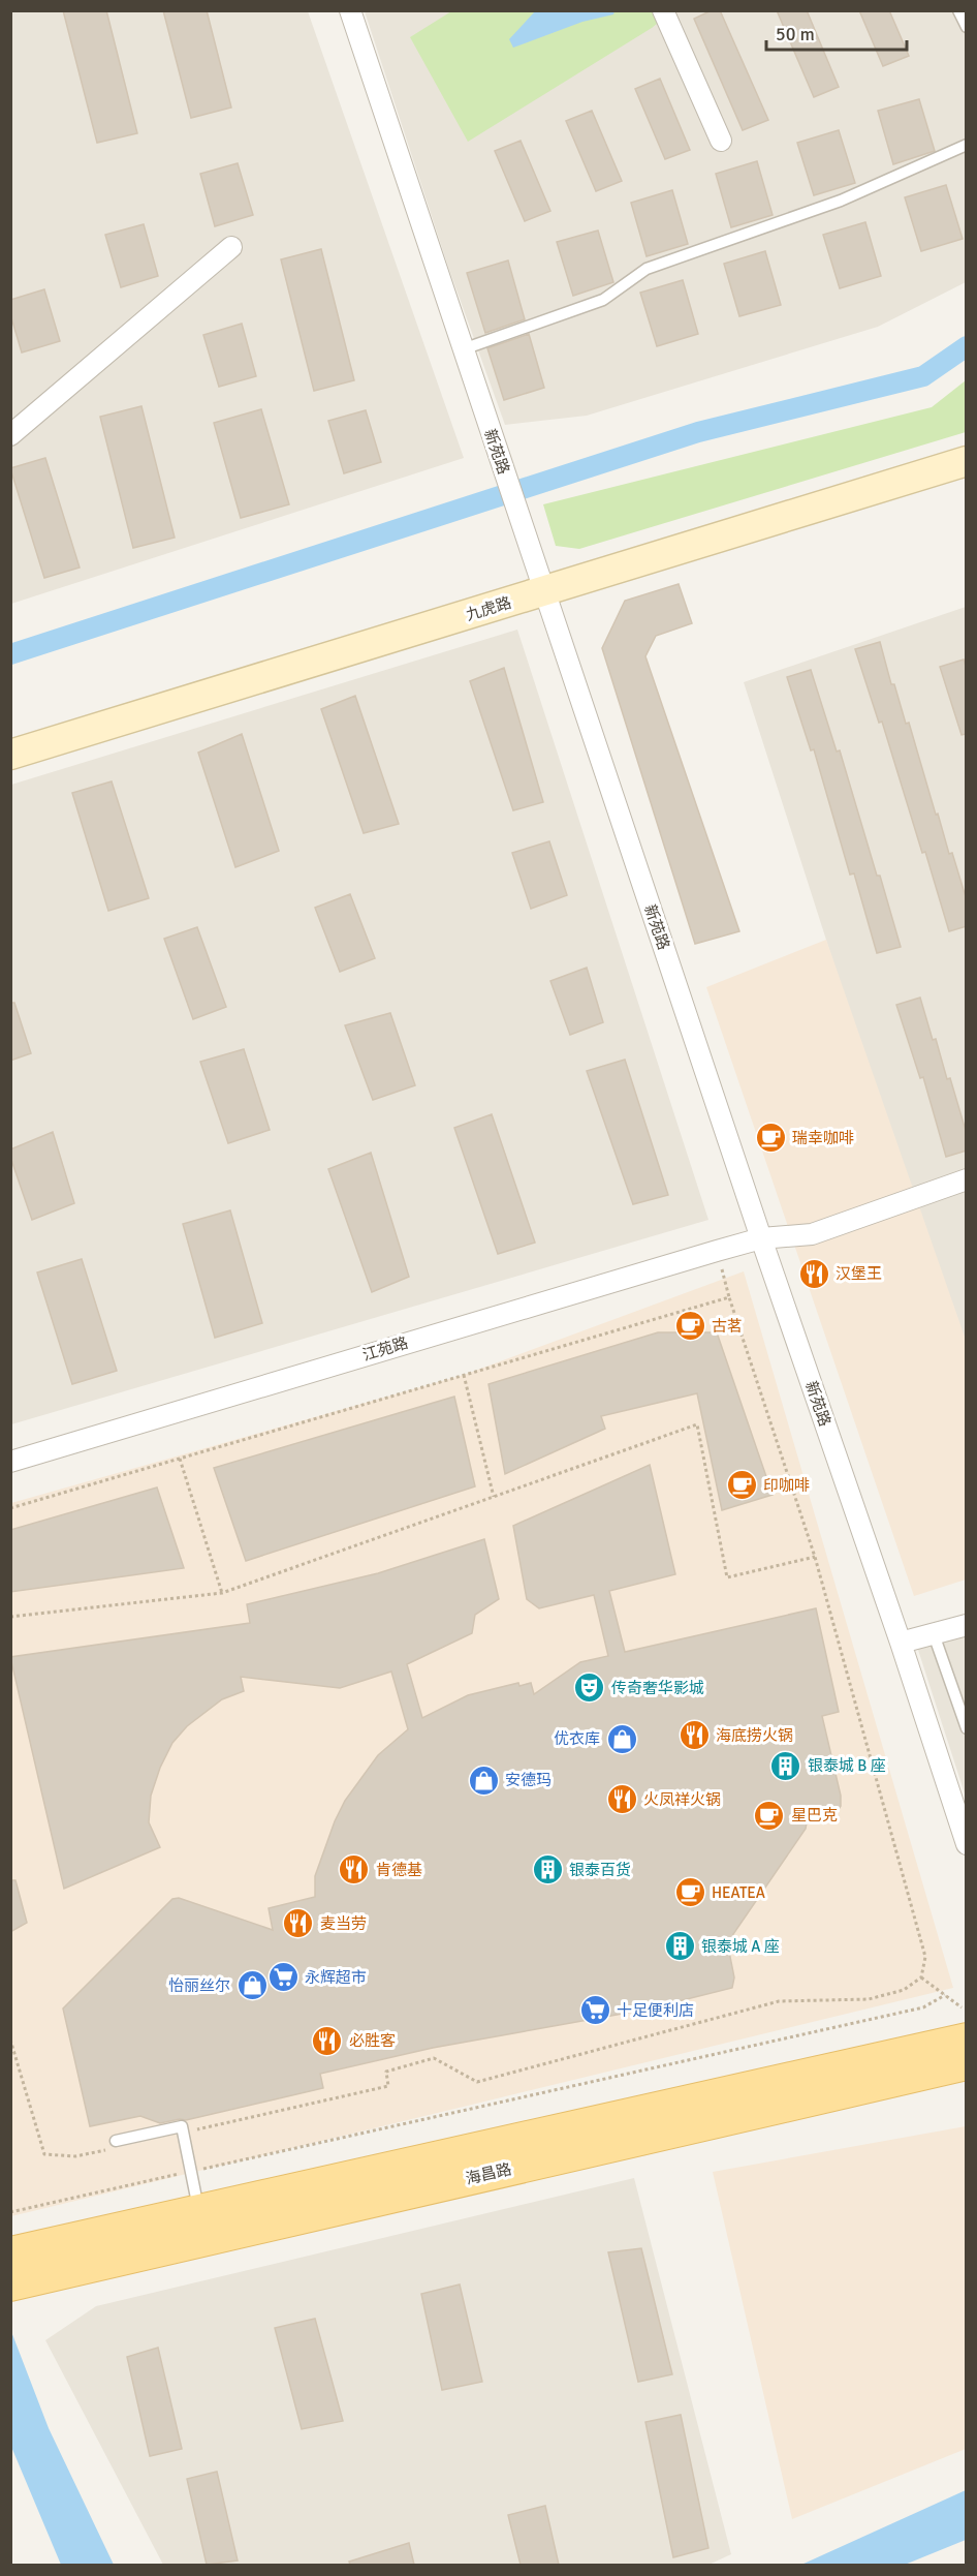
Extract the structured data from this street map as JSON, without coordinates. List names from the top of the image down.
{
  "streets": {
    "main road": ["海昌路"],
    "street": ["新苑路", "九虎路", "江苑路"]
  },
  "crossings": [
    ["新苑路", "九虎路"],
    ["新苑路", "江苑路"]
  ],
  "places": {
    "cafe": [
      "瑞幸咖啡",
      "古茗",
      "印咖啡",
      "星巴克",
      "HEATEA"
    ],
    "restaurant": [
      "汉堡王",
      "海底捞火锅",
      "火凤祥火锅",
      "肯德基",
      "麦当劳",
      "必胜客"
    ],
    "theatre": ["传奇奢华影城"],
    "shop": ["优衣库", "安德玛", "怡丽丝尔"],
    "building": ["银泰城 B 座", "银泰百货", "银泰城 A 座"],
    "supermarket": ["永辉超市", "十足便利店"]
  },
  "scale_bar": "50 m"
}
